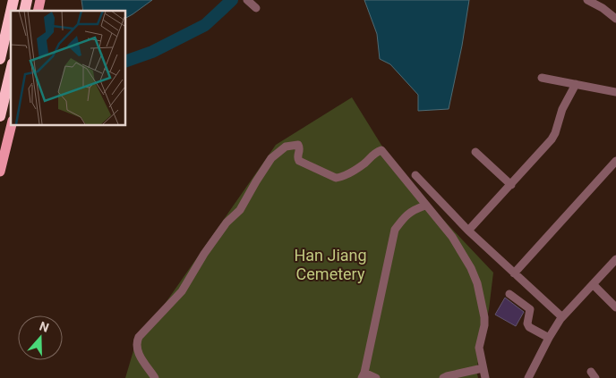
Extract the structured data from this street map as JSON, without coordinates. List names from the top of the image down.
{
  "parks": ["Han Jiang Cemetery"],
  "north": "top"
}
